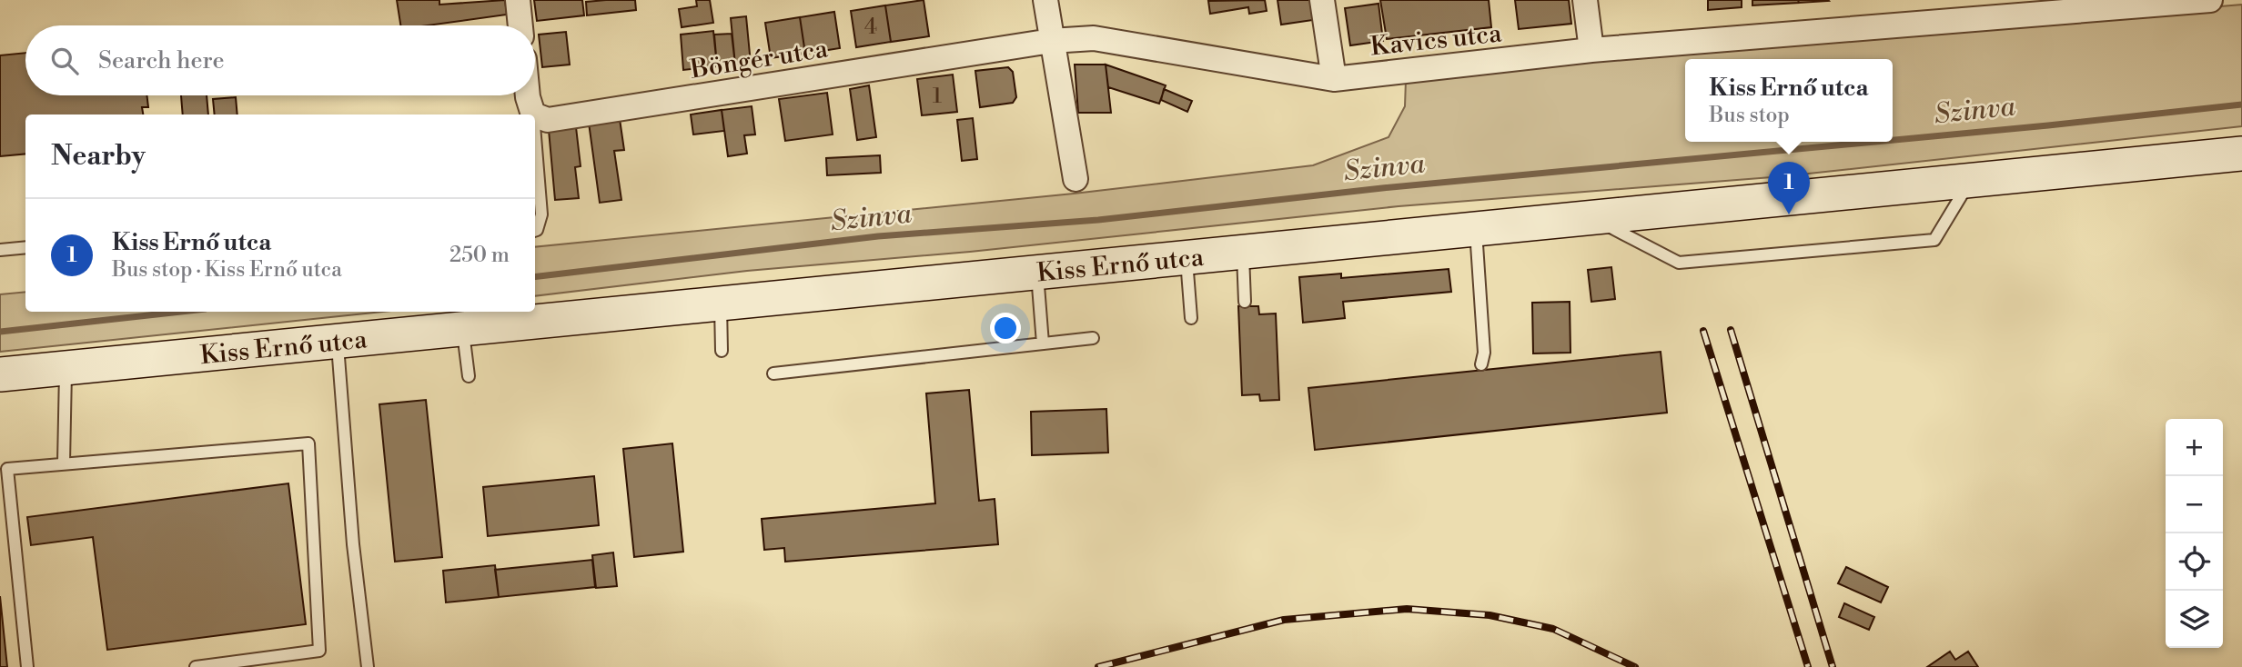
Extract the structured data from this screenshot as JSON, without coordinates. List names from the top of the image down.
{
  "streets": {
    "street": ["Kavics utca", "Böngér utca", "Kiss Ernő utca"]
  },
  "crossings": [
    ["Kavics utca", "Böngér utca"]
  ],
  "water": ["Szinva"],
  "house_numbers": ["4", "1"],
  "page": {
    "search": "Search here",
    "popup": ["Kiss Ernő utca", "Bus stop"],
    "heading": "Nearby",
    "pins": "1",
    "list": [
      {
        "mark": "1",
        "name": "Kiss Ernő utca",
        "note": "Bus stop · Kiss Ernő utca",
        "value": "250 m"
      }
    ],
    "map_buttons": ["+", "−"]
  }
}
